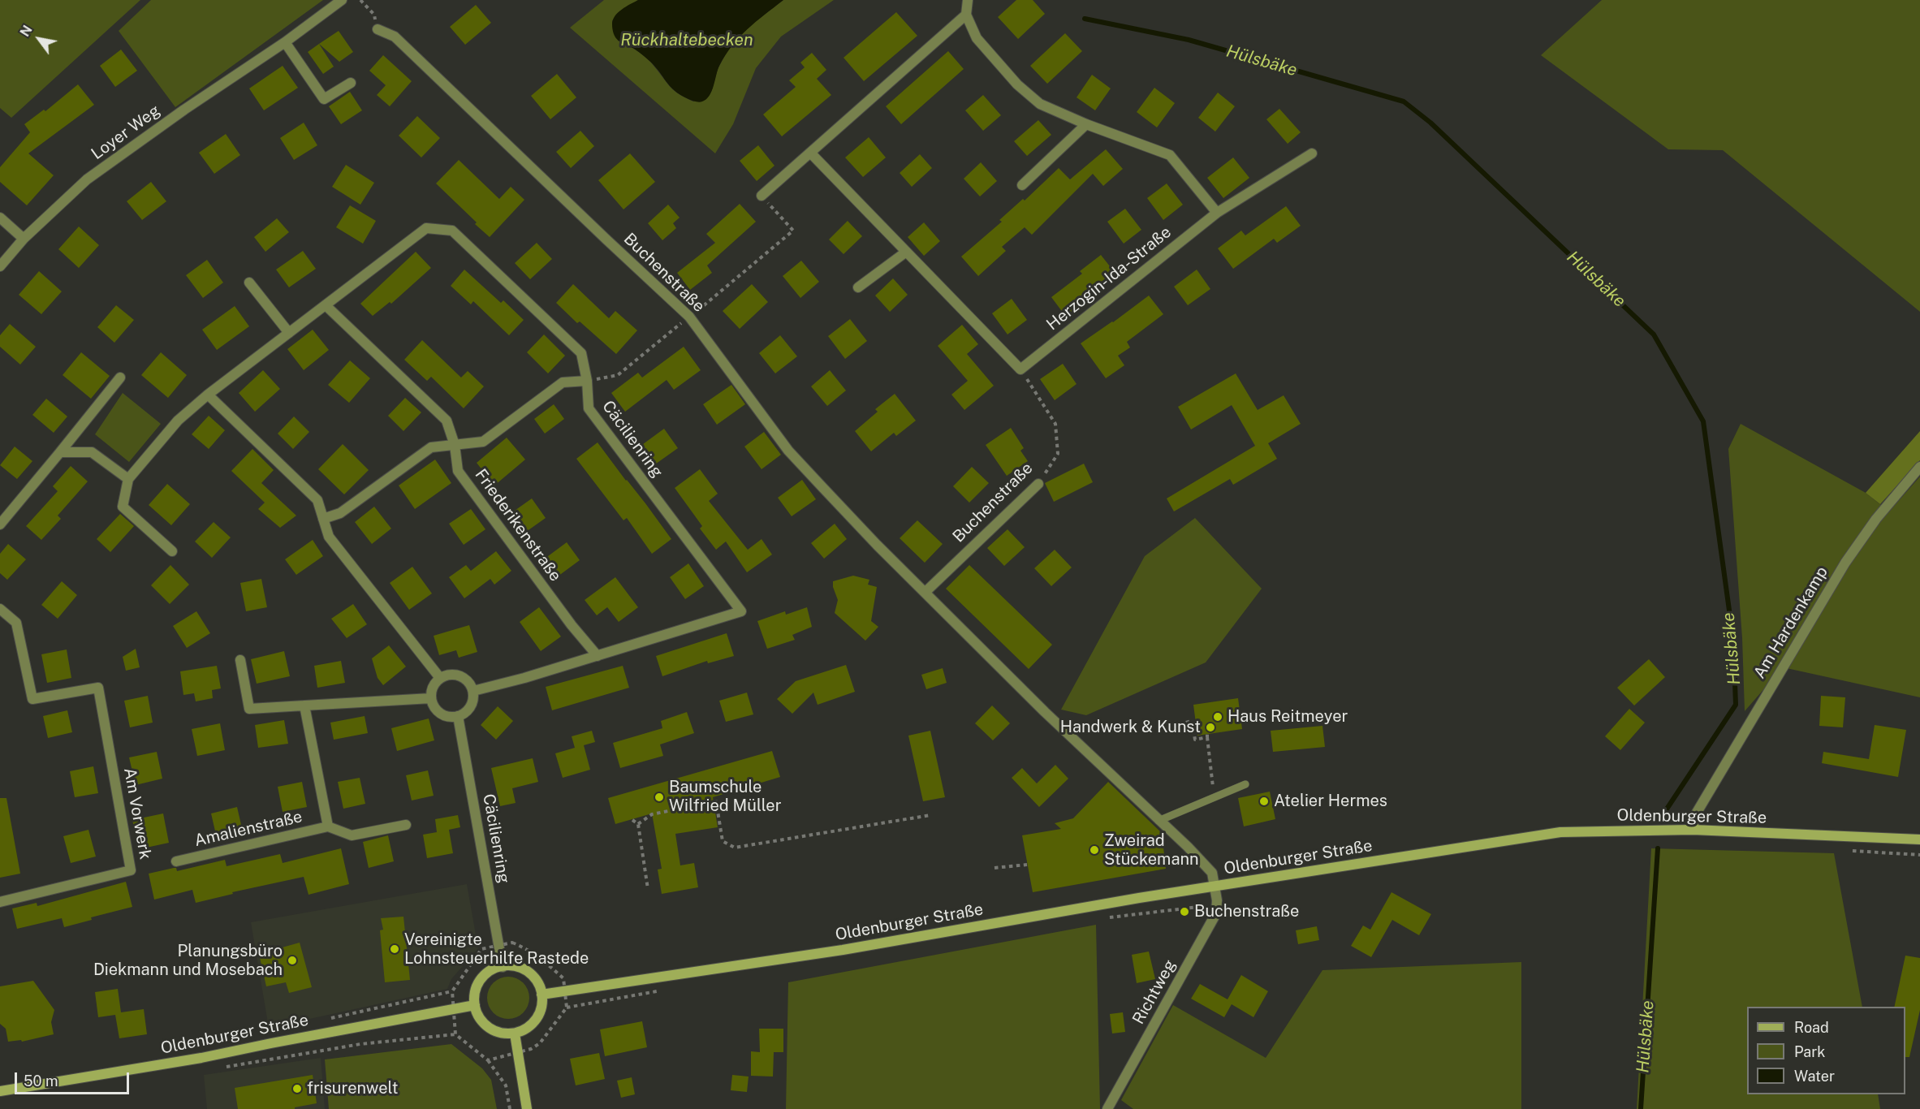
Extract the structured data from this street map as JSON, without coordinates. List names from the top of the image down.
{
  "streets": {
    "street": [
      "Loyer Weg",
      "Buchenstraße",
      "Herzogin-Ida-Straße",
      "Cäcilienring",
      "Friederikenstraße",
      "Am Hardenkamp",
      "Am Vorwerk",
      "Oldenburger Straße",
      "Amalienstraße",
      "Richtweg"
    ]
  },
  "crossings": [
    ["Buchenstraße", "Herzogin-Ida-Straße"],
    ["Buchenstraße", "Oldenburger Straße"],
    ["Buchenstraße", "Richtweg"],
    ["Cäcilienring", "Friederikenstraße"],
    ["Cäcilienring", "Oldenburger Straße"],
    ["Am Hardenkamp", "Oldenburger Straße"],
    ["Oldenburger Straße", "Richtweg"]
  ],
  "water": ["Rückhaltebecken", "Hülsbäke"],
  "places": [
    "Haus Reitmeyer",
    "Handwerk & Kunst",
    "Baumschule Wilfried Müller",
    "Atelier Hermes",
    "Zweirad Stückemann",
    "Buchenstraße",
    "Vereinigte Lohnsteuerhilfe Rastede",
    "Planungsbüro Diekmann und Mosebach",
    "frisurenwelt"
  ],
  "legend": ["Road", "Park", "Water"],
  "scale_bar": "50 m",
  "north": "top left"
}
